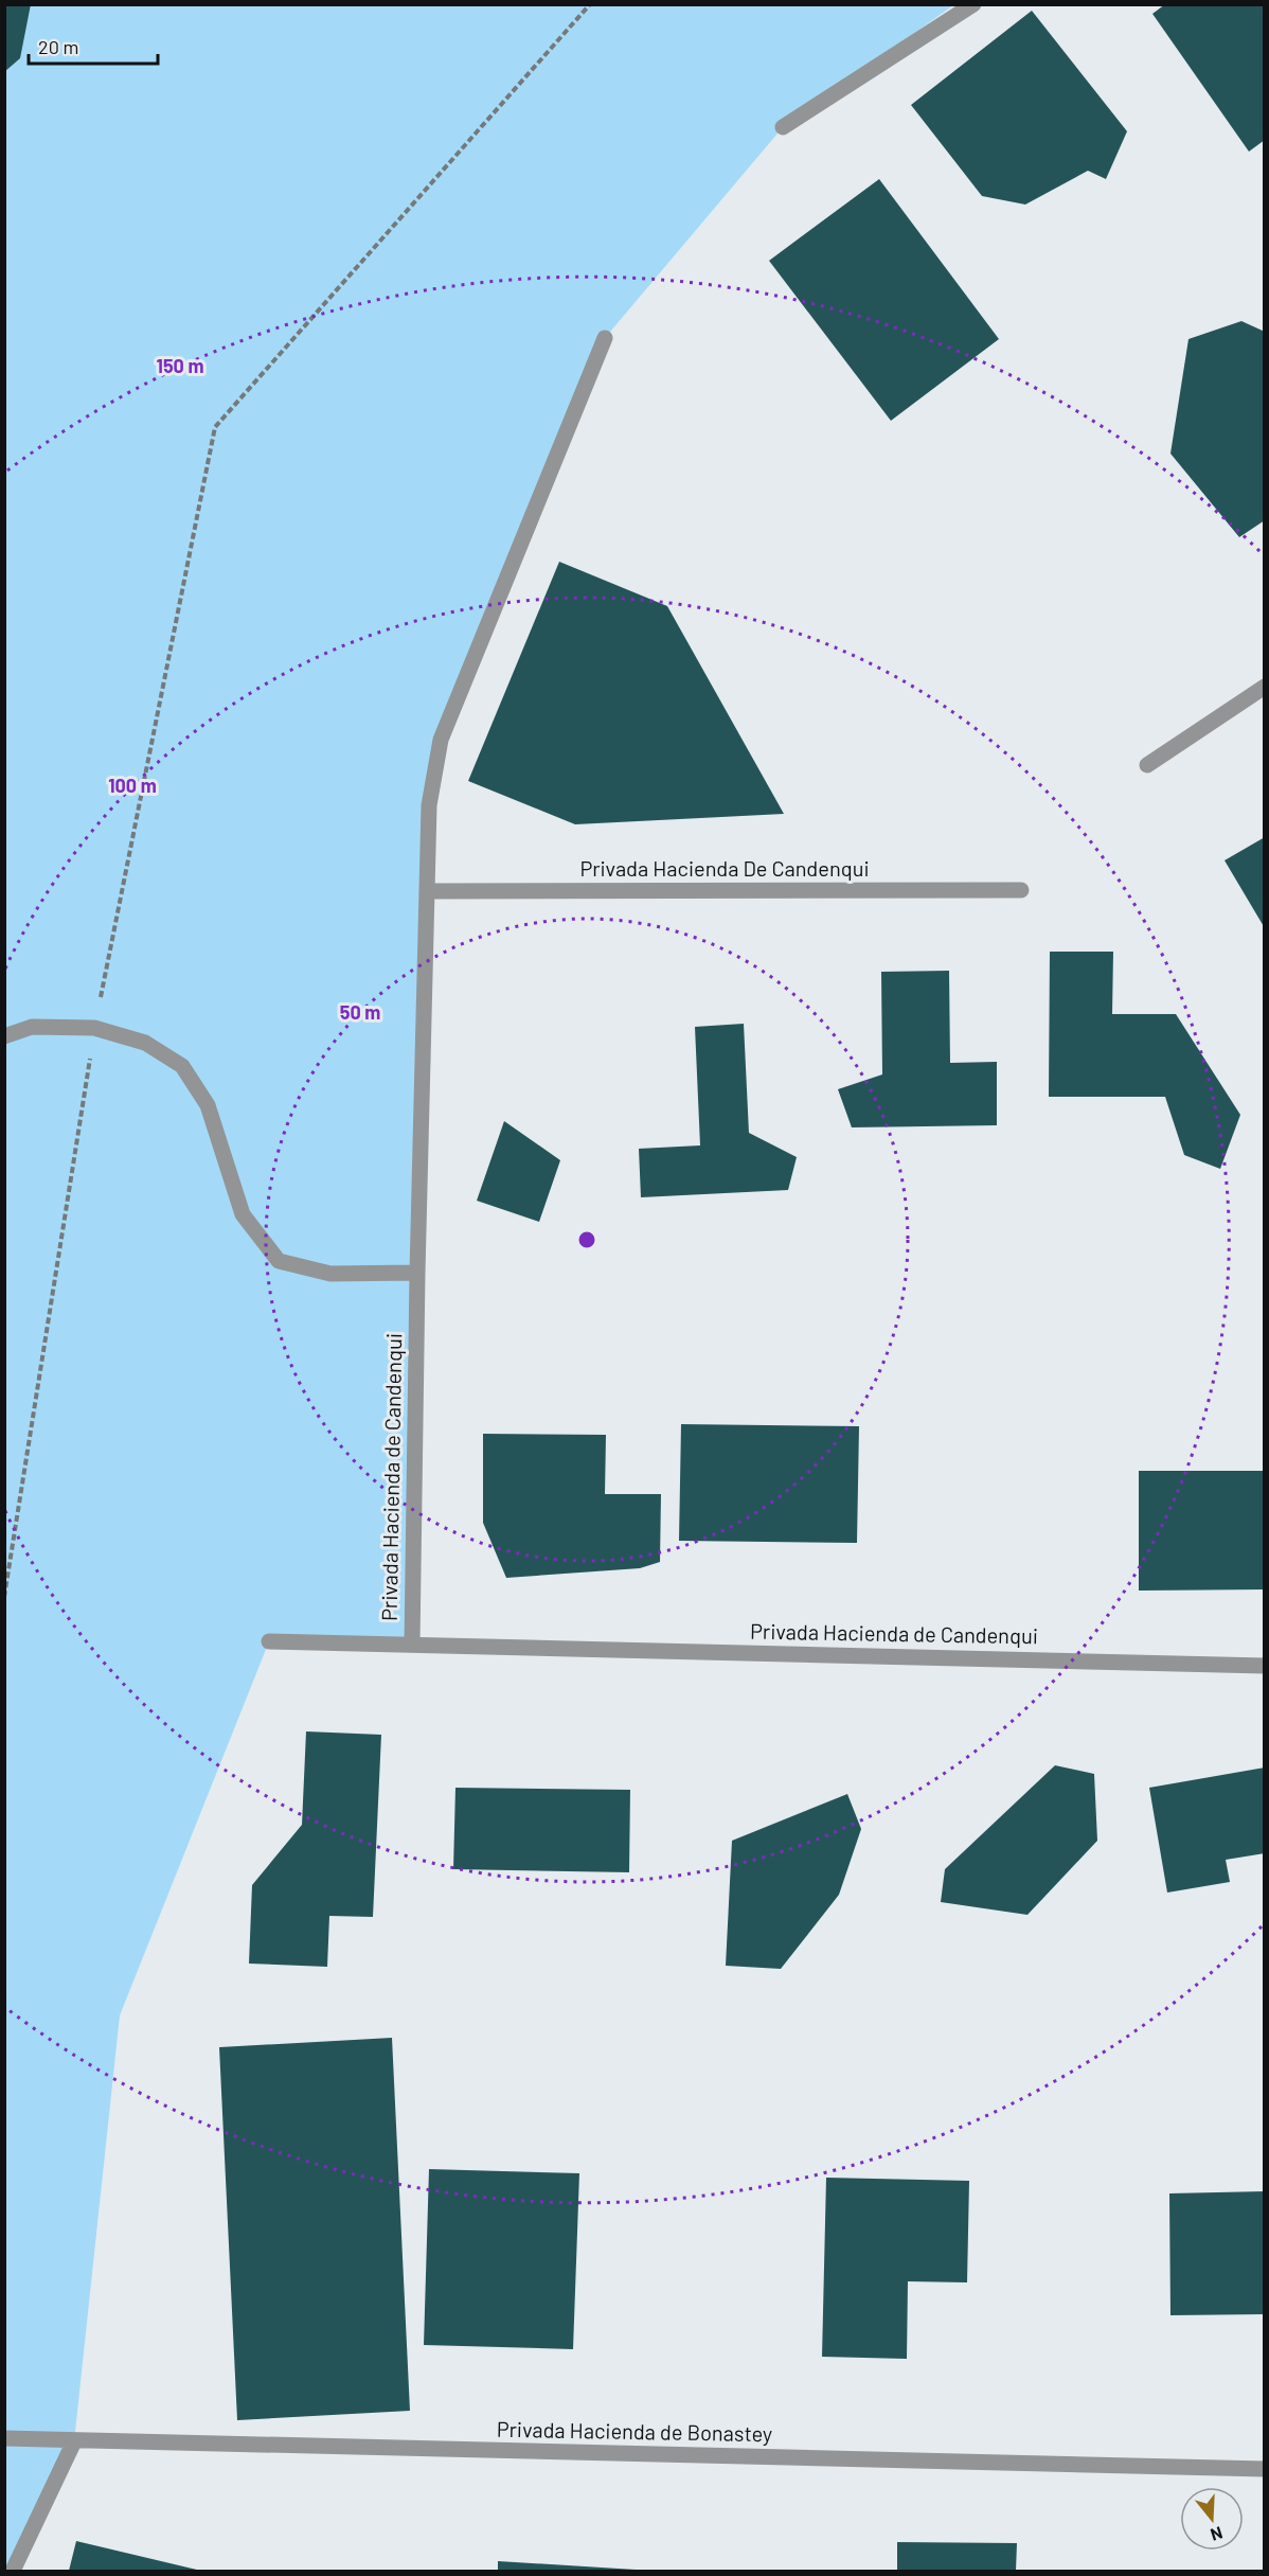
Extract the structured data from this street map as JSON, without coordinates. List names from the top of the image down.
{
  "streets": {
    "street": ["Privada Hacienda De Candenqui", "Privada Hacienda de Candenqui", "Privada Hacienda de Bonastey"]
  },
  "scale_bar": "20 m",
  "north": "bottom",
  "rings": ["150 m", "100 m", "50 m"]
}
